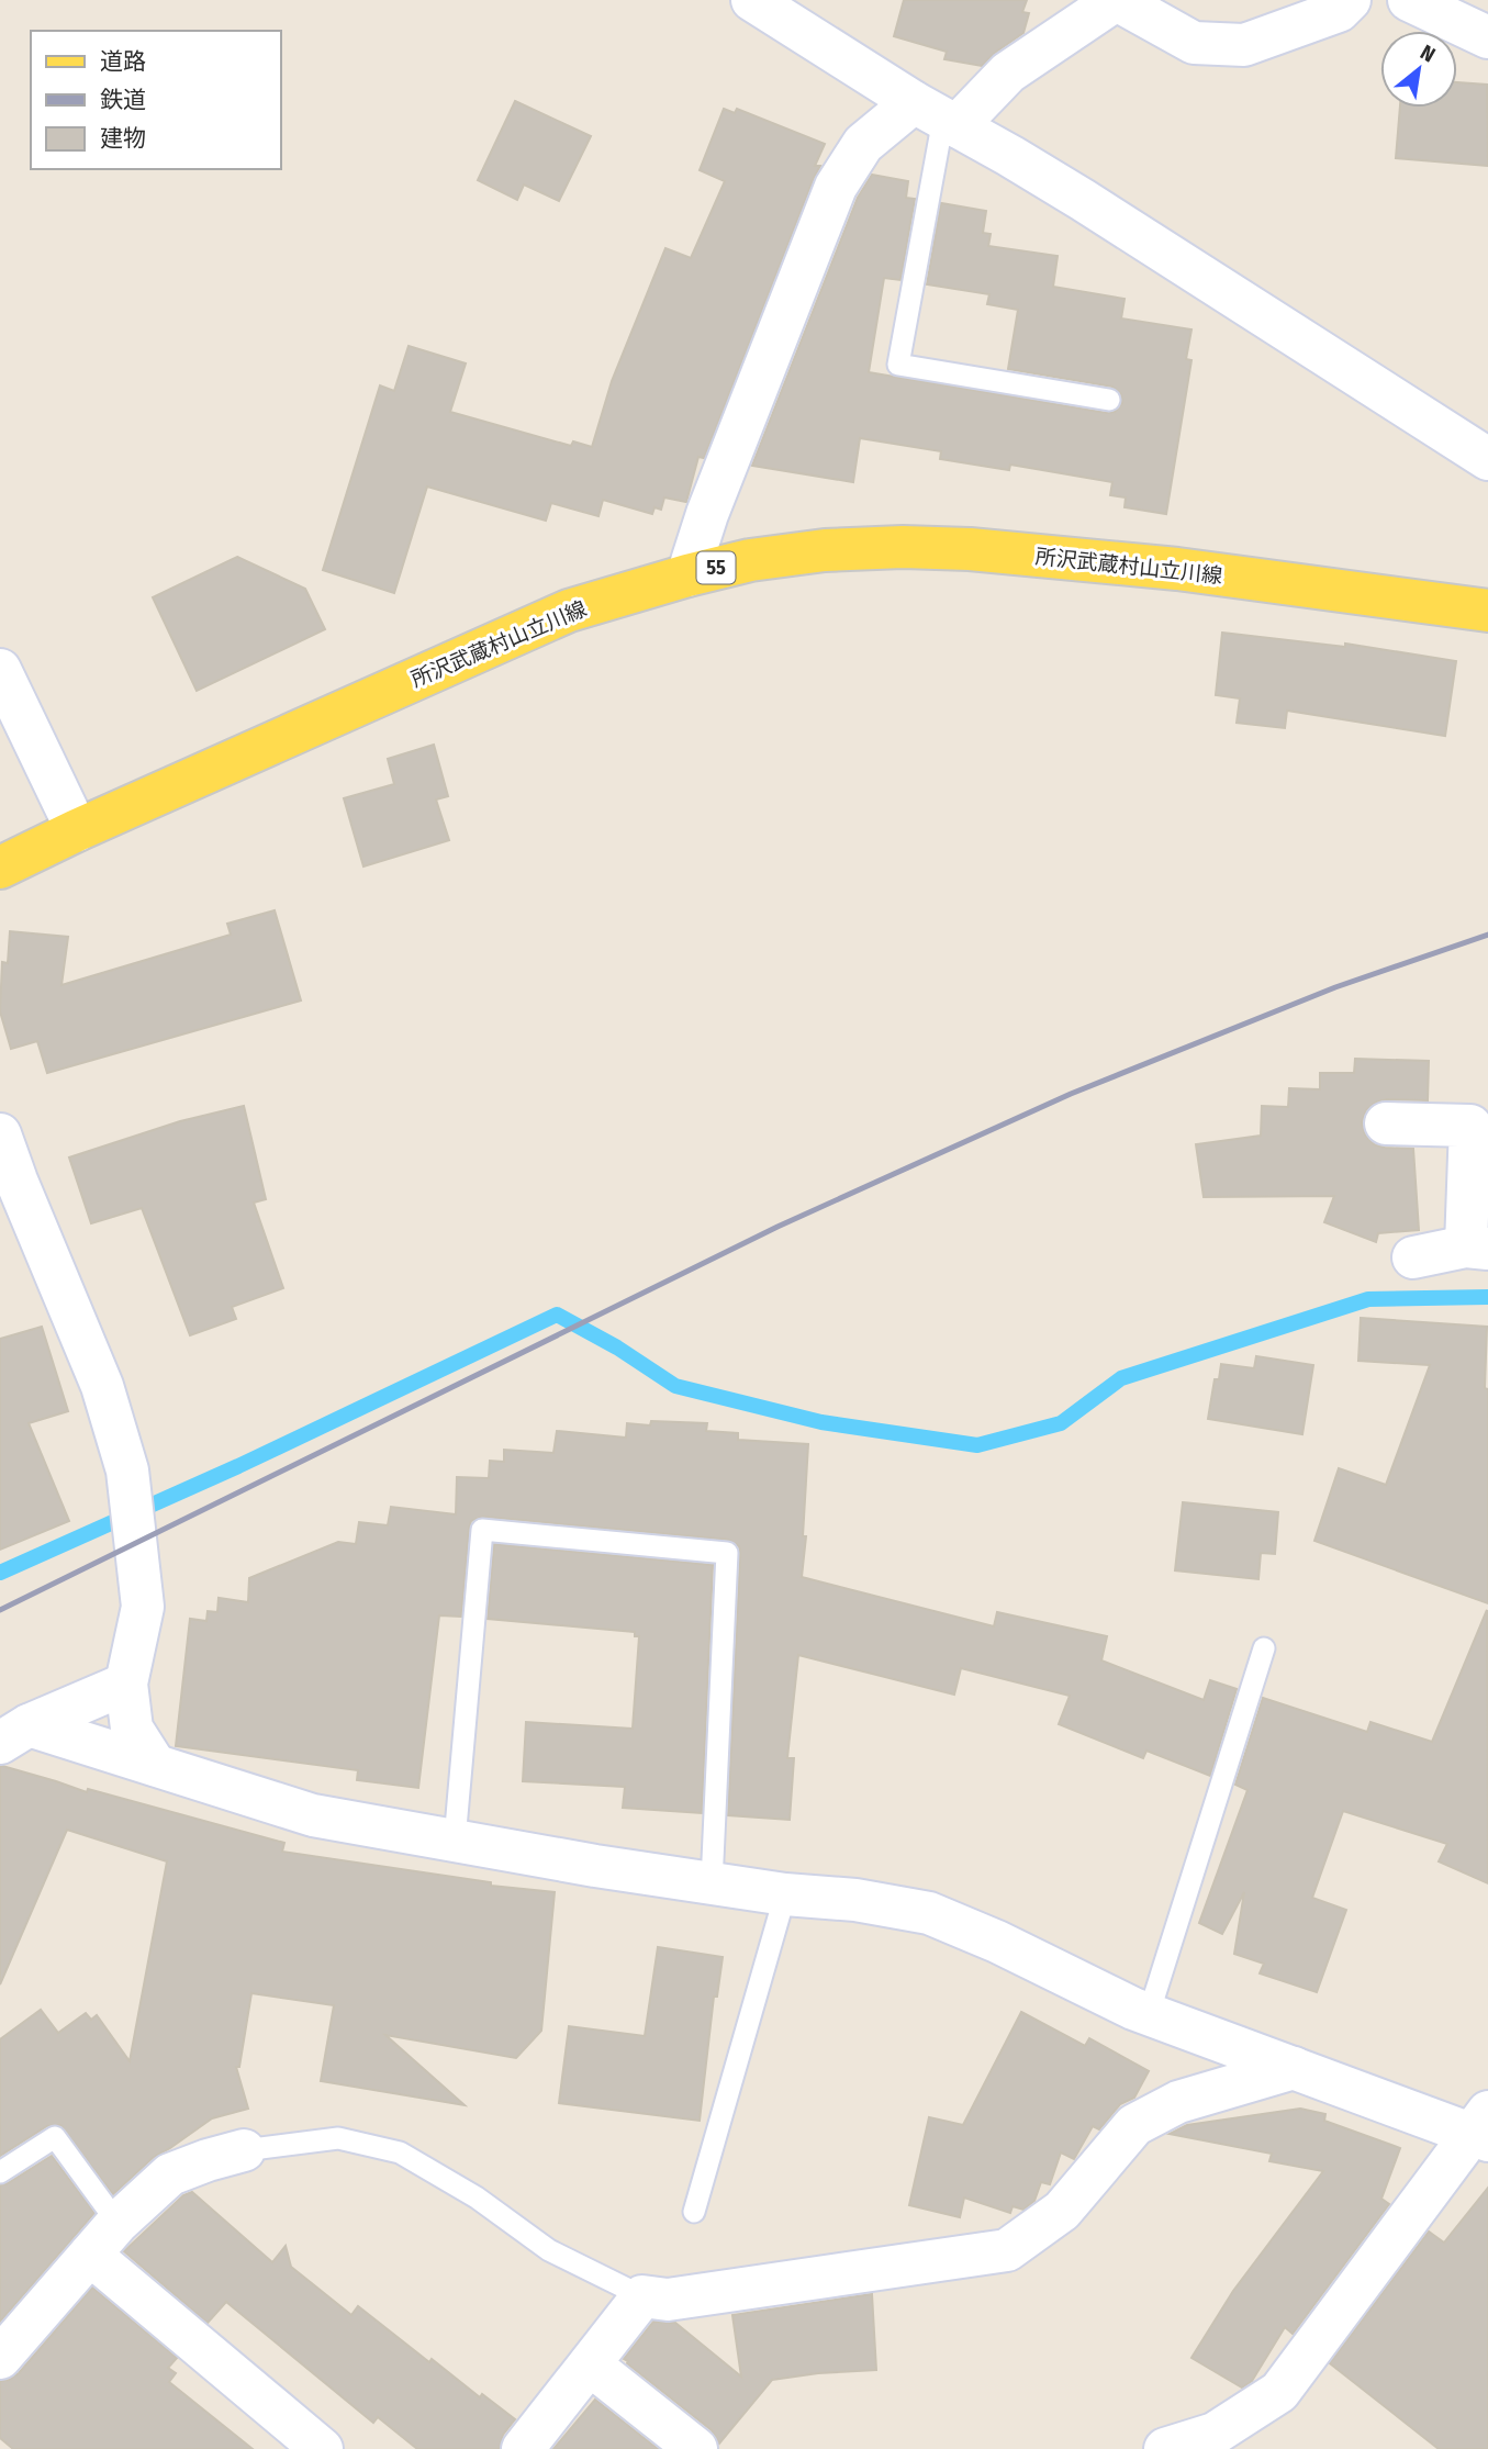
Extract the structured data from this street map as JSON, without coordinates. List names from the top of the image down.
{
  "streets": {
    "main road": ["所沢武蔵村山立川線", "55"]
  },
  "legend": ["道路", "鉄道", "建物"],
  "north": "top right"
}
